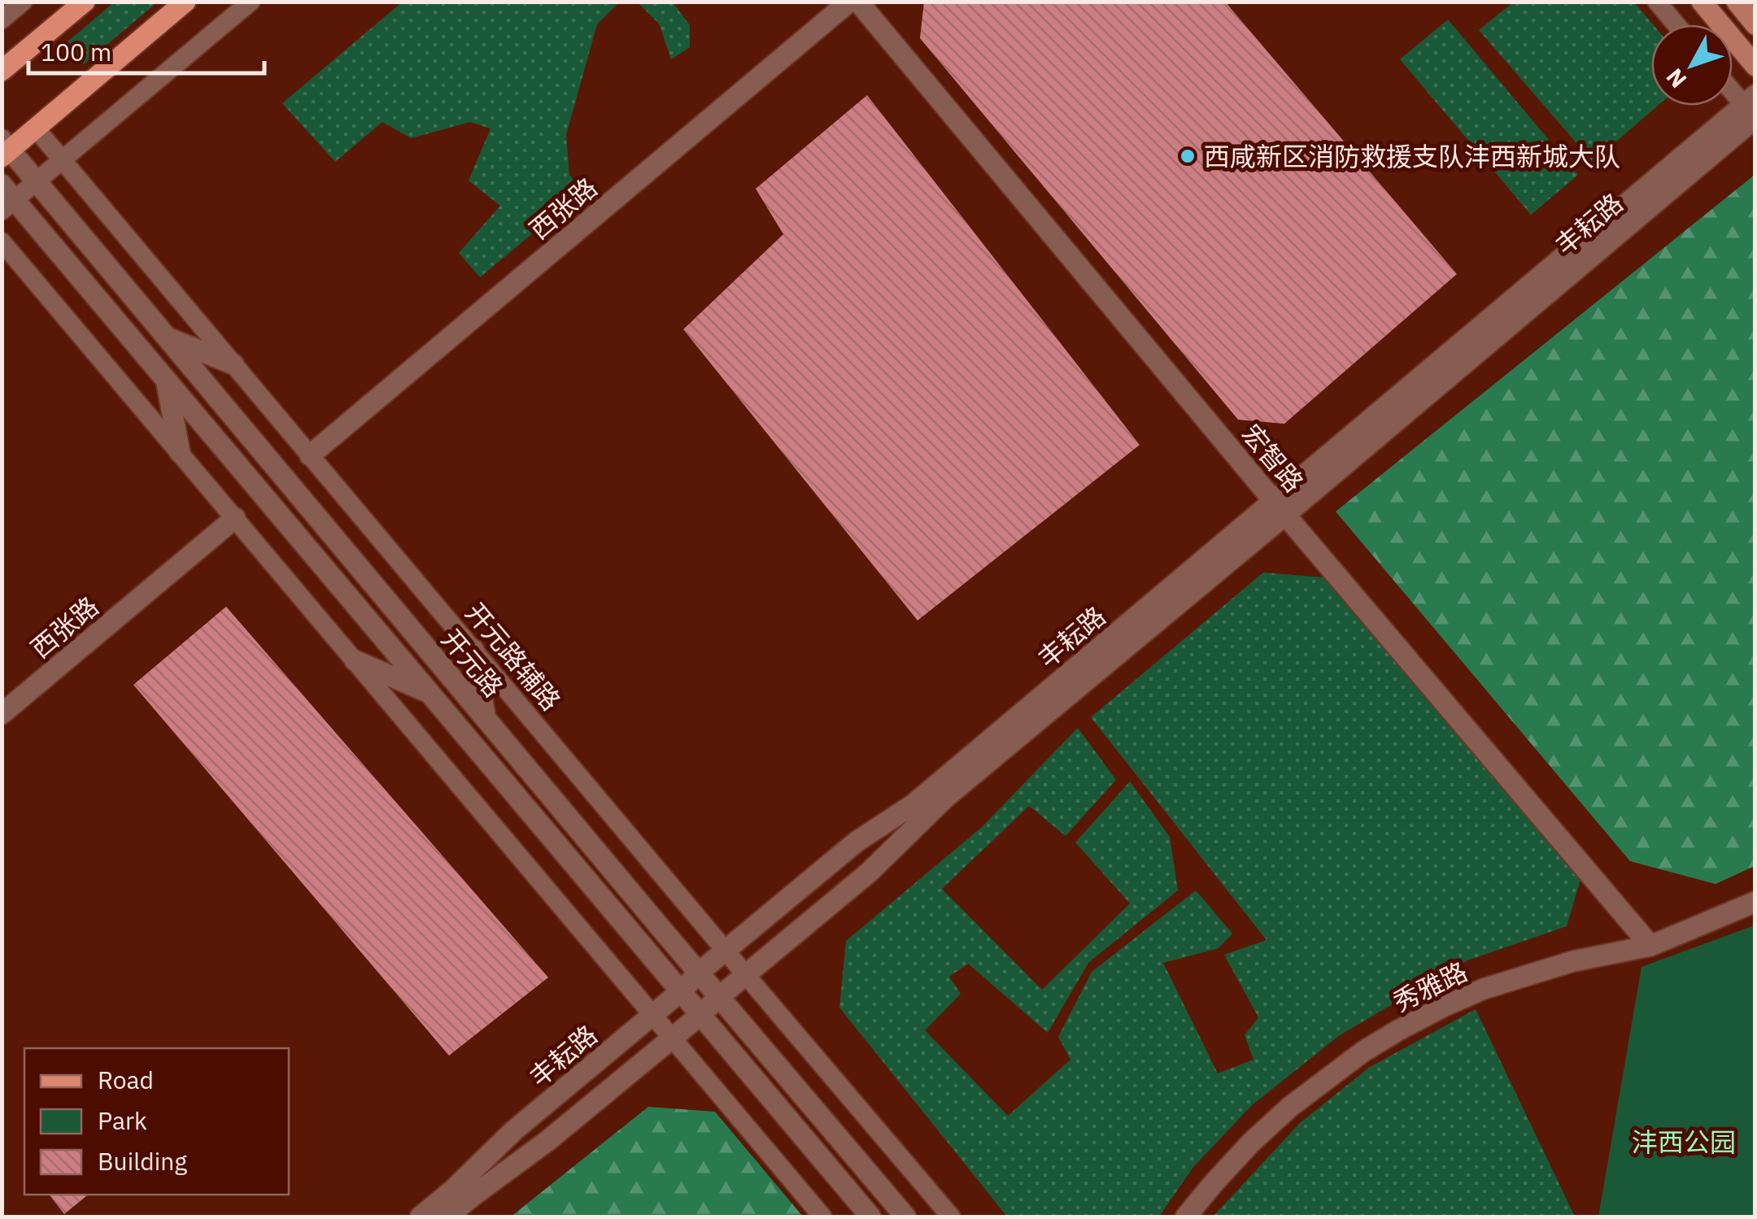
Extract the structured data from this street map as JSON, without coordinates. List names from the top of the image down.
{
  "streets": {
    "street": [
      "西张路",
      "丰耘路",
      "宏智路",
      "开元路辅路",
      "开元路",
      "秀雅路"
    ]
  },
  "crossings": [
    ["西张路", "开元路辅路"],
    ["丰耘路", "宏智路"],
    ["丰耘路", "开元路辅路"],
    ["丰耘路", "开元路"],
    ["宏智路", "秀雅路"]
  ],
  "parks": ["沣西公园"],
  "places": ["西咸新区消防救援支队沣西新城大队"],
  "legend": ["Road", "Park", "Building"],
  "scale_bar": "100 m",
  "north": "bottom left"
}
